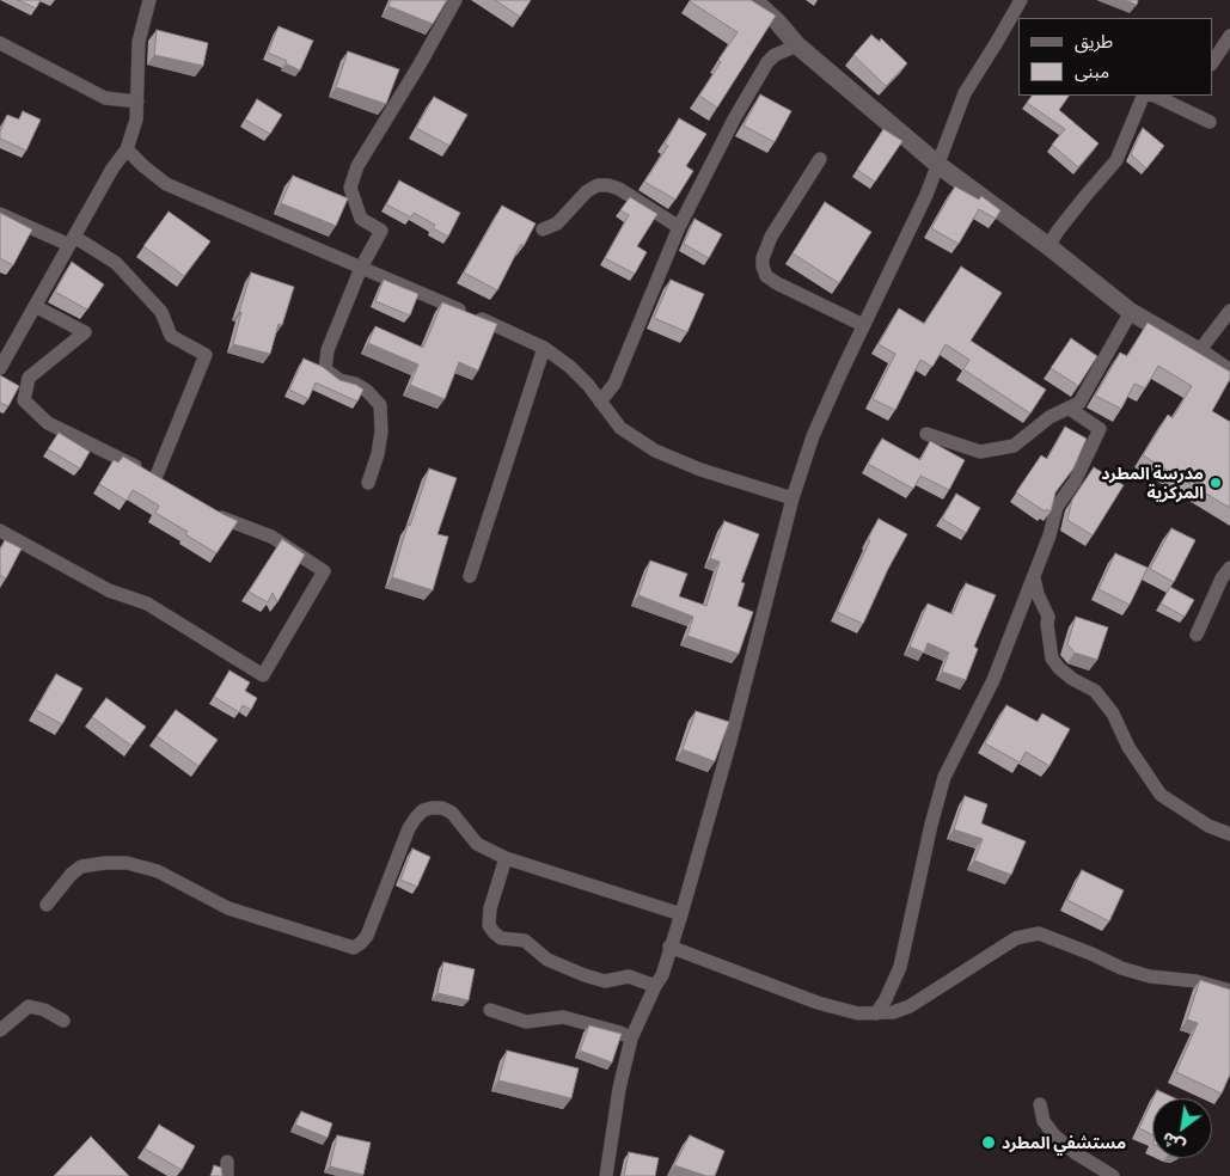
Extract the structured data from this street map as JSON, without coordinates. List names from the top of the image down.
{
  "places": ["مدرسة المطرد المركزية", "مستشفي المطرد"],
  "legend": ["طريق", "مبنى"],
  "north": "bottom left"
}
